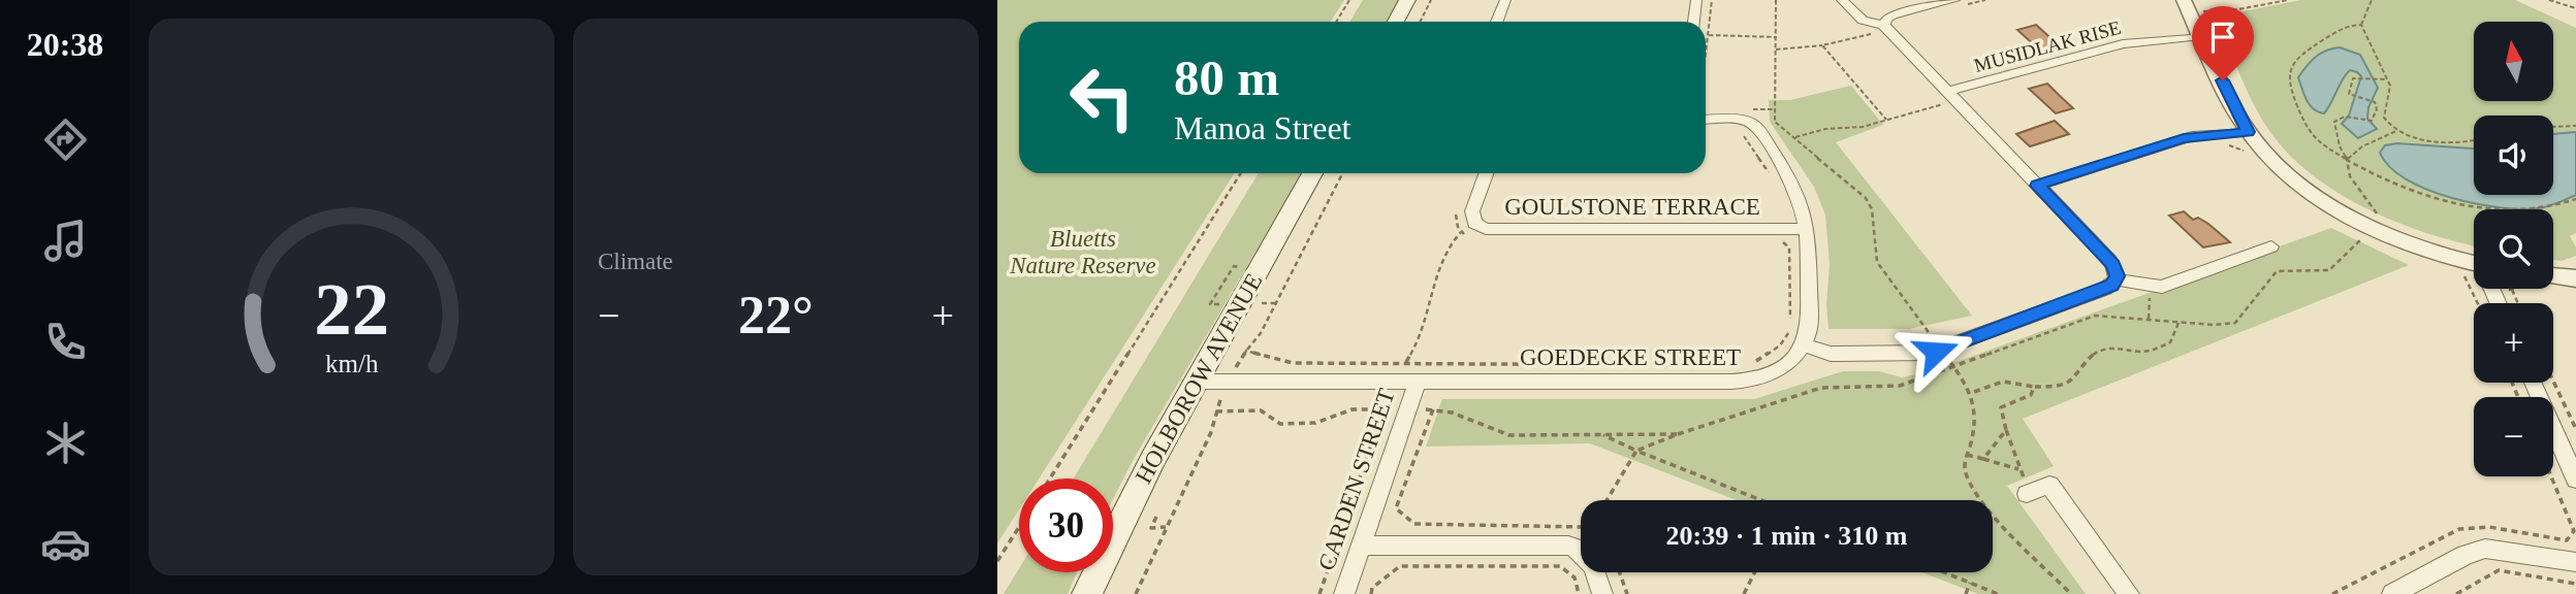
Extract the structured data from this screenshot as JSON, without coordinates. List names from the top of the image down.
{
  "streets": {
    "main road": ["HOLBOROW AVENUE"],
    "street": [
      "MUSIDLAK RISE",
      "GOULSTONE TERRACE",
      "GOEDECKE STREET",
      "CARDEN STREET"
    ]
  },
  "crossings": [
    ["GOEDECKE STREET", "HOLBOROW AVENUE"],
    ["GOEDECKE STREET", "CARDEN STREET"]
  ],
  "parks": ["Bluetts Nature Reserve"],
  "north": "top",
  "page": {
    "tabs": "20:38",
    "tile": "Climate",
    "map_buttons": ["+", "−"],
    "turn": ["80 m", "Manoa Street"],
    "heat": ["−", "22°", "+"],
    "limit": "30",
    "trip": "20:39 · 1 min · 310 m",
    "gauge": ["22", "km/h"]
  }
}
